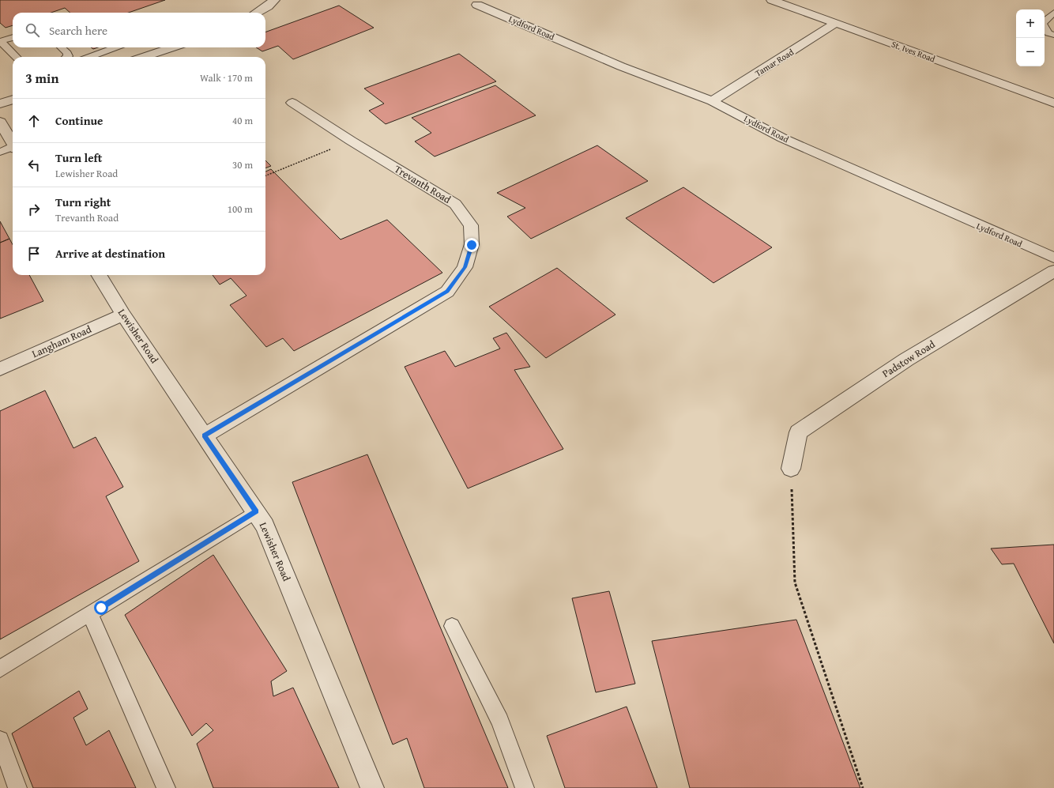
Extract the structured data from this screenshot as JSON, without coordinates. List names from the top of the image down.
{
  "streets": {
    "street": [
      "Lydford Road",
      "St. Ives Road",
      "Tamar Road",
      "Trevanth Road",
      "Lewisher Road",
      "Langham Road",
      "Padstow Road"
    ]
  },
  "crossings": [
    ["Lydford Road", "Tamar Road"],
    ["St. Ives Road", "Tamar Road"],
    ["Trevanth Road", "Lewisher Road"],
    ["Lewisher Road", "Langham Road"]
  ],
  "page": {
    "map_buttons": ["+", "−"],
    "search": "Search here",
    "heading": ["3 min", "Walk · 170 m"],
    "list": [
      ["Continue", "40 m"],
      ["Turn left", "Lewisher Road", "30 m"],
      ["Turn right", "Trevanth Road", "100 m"],
      "Arrive at destination"
    ]
  }
}
